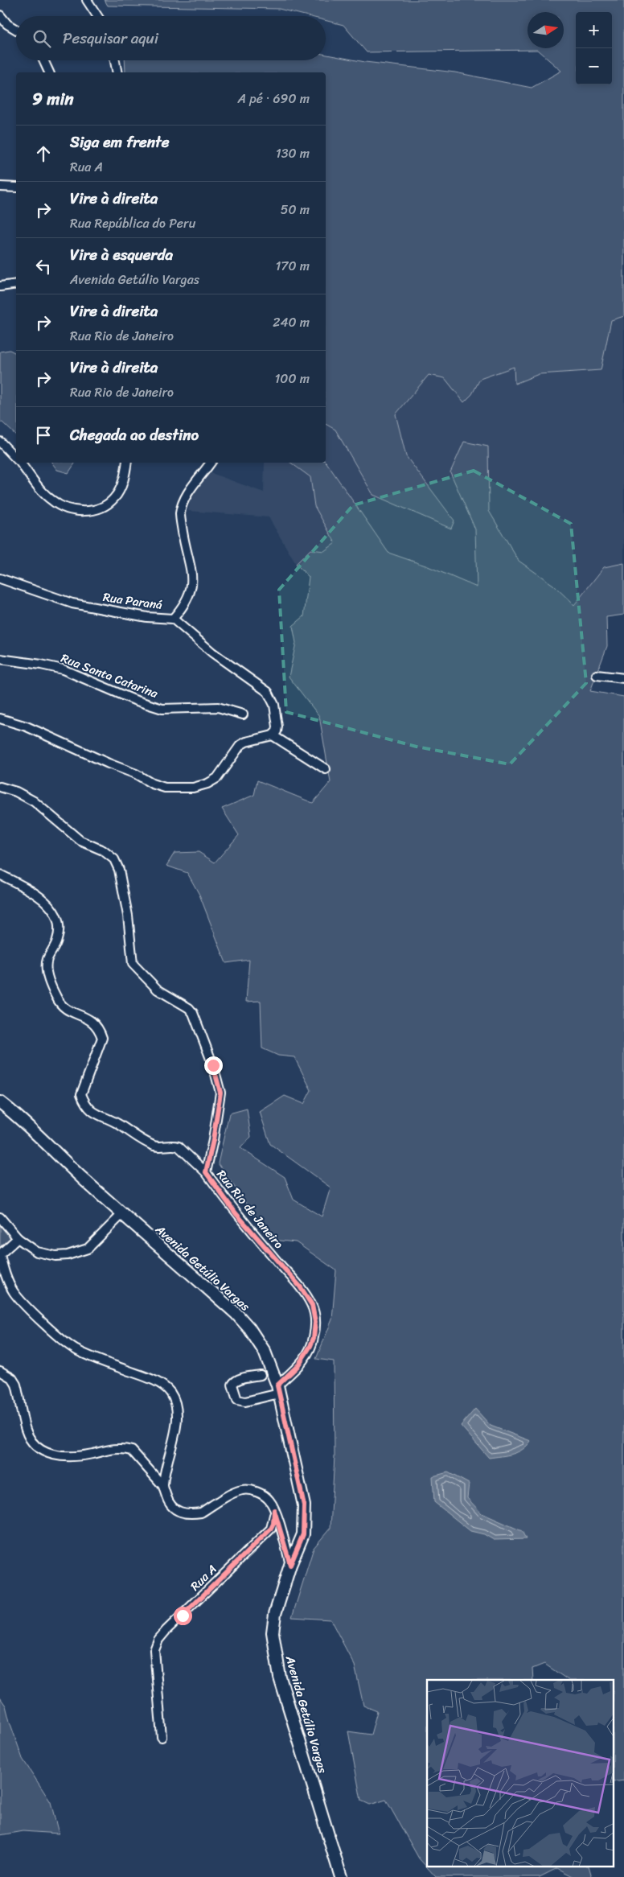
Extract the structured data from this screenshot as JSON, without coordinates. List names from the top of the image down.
{
  "streets": {
    "street": [
      "Rua Paraná",
      "Rua Santa Catarina",
      "Rua Rio de Janeiro",
      "Avenida Getúlio Vargas",
      "Rua A"
    ]
  },
  "crossings": [
    ["Rua Rio de Janeiro", "Avenida Getúlio Vargas"]
  ],
  "north": "right",
  "page": {
    "map_buttons": ["+", "−"],
    "search": "Pesquisar aqui",
    "heading": ["9 min", "A pé · 690 m"],
    "list": [
      ["Siga em frente", "Rua A", "130 m"],
      ["Vire à direita", "Rua República do Peru", "50 m"],
      ["Vire à esquerda", "Avenida Getúlio Vargas", "170 m"],
      ["Vire à direita", "Rua Rio de Janeiro", "240 m"],
      ["Vire à direita", "Rua Rio de Janeiro", "100 m"],
      "Chegada ao destino"
    ]
  }
}
